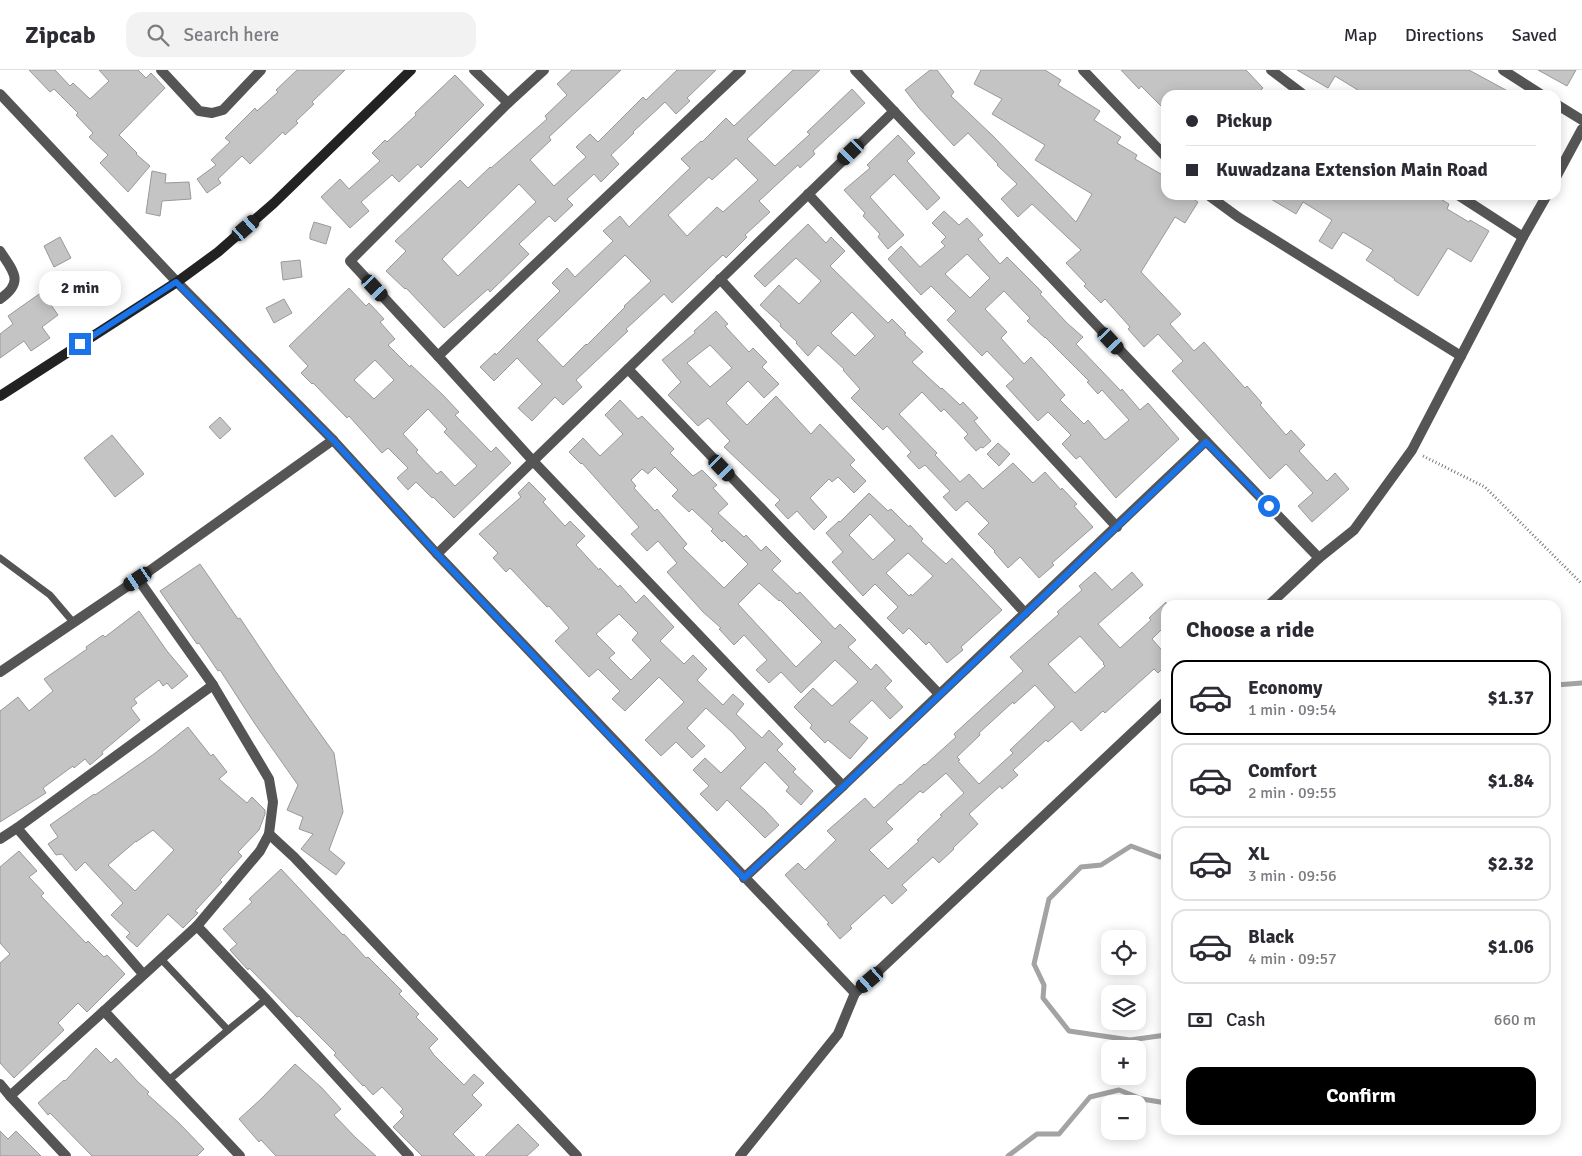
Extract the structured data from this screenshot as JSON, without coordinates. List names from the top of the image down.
{
  "page": {
    "header": "Zipcab",
    "search": "Search here",
    "nav": ["Map", "Directions", "Saved"],
    "banner": ["Pickup", "Kuwadzana Extension Main Road"],
    "bubble": "2 min",
    "heading": "Choose a ride",
    "list": [
      {
        "name": "Economy",
        "note": "1 min · 09:54",
        "value": "$1.37"
      },
      {
        "name": "Comfort",
        "note": "2 min · 09:55",
        "value": "$1.84"
      },
      {
        "name": "XL",
        "note": "3 min · 09:56",
        "value": "$2.32"
      },
      {
        "name": "Black",
        "note": "4 min · 09:57",
        "value": "$1.06"
      }
    ],
    "map_buttons": ["+", "−"],
    "pay": ["Cash", "660 m"],
    "buttons": "Confirm"
  }
}
